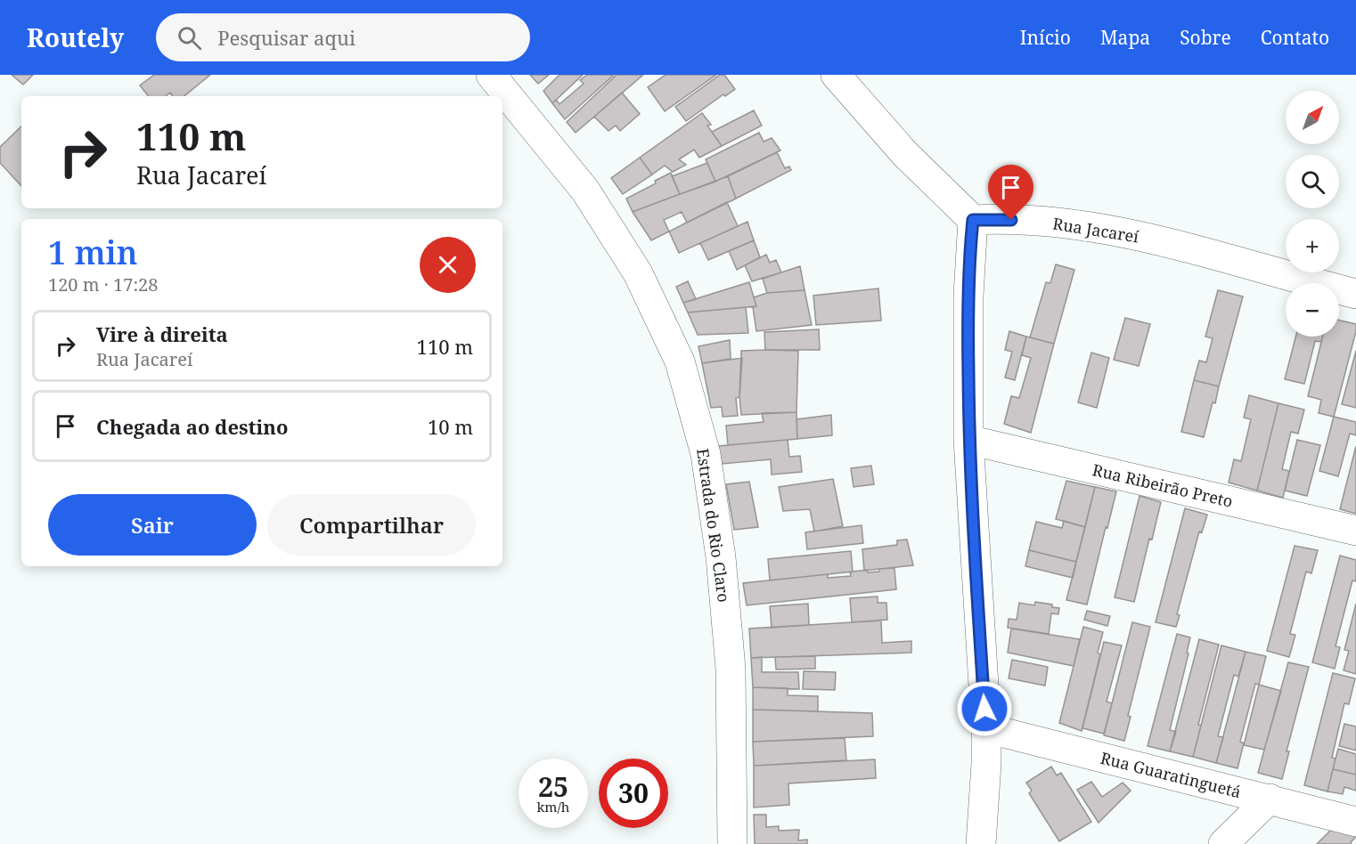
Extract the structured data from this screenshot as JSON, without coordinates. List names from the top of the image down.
{
  "streets": {
    "street": [
      "Rua Jacareí",
      "Rua Ribeirão Preto",
      "Estrada do Rio Claro",
      "Rua Guaratinguetá"
    ]
  },
  "north": "top right",
  "page": {
    "header": "Routely",
    "search": "Pesquisar aqui",
    "nav": [
      "Início",
      "Mapa",
      "Sobre",
      "Contato"
    ],
    "map_buttons": ["+", "−"],
    "turn": ["110 m", "Rua Jacareí"],
    "heading": ["1 min", "120 m · 17:28"],
    "list": [
      {
        "name": "Vire à direita",
        "note": "Rua Jacareí",
        "value": "110 m"
      },
      {
        "name": "Chegada ao destino",
        "value": "10 m"
      }
    ],
    "buttons": ["Sair", "Compartilhar"],
    "speed": "25 km/h",
    "limit": "30"
  }
}
